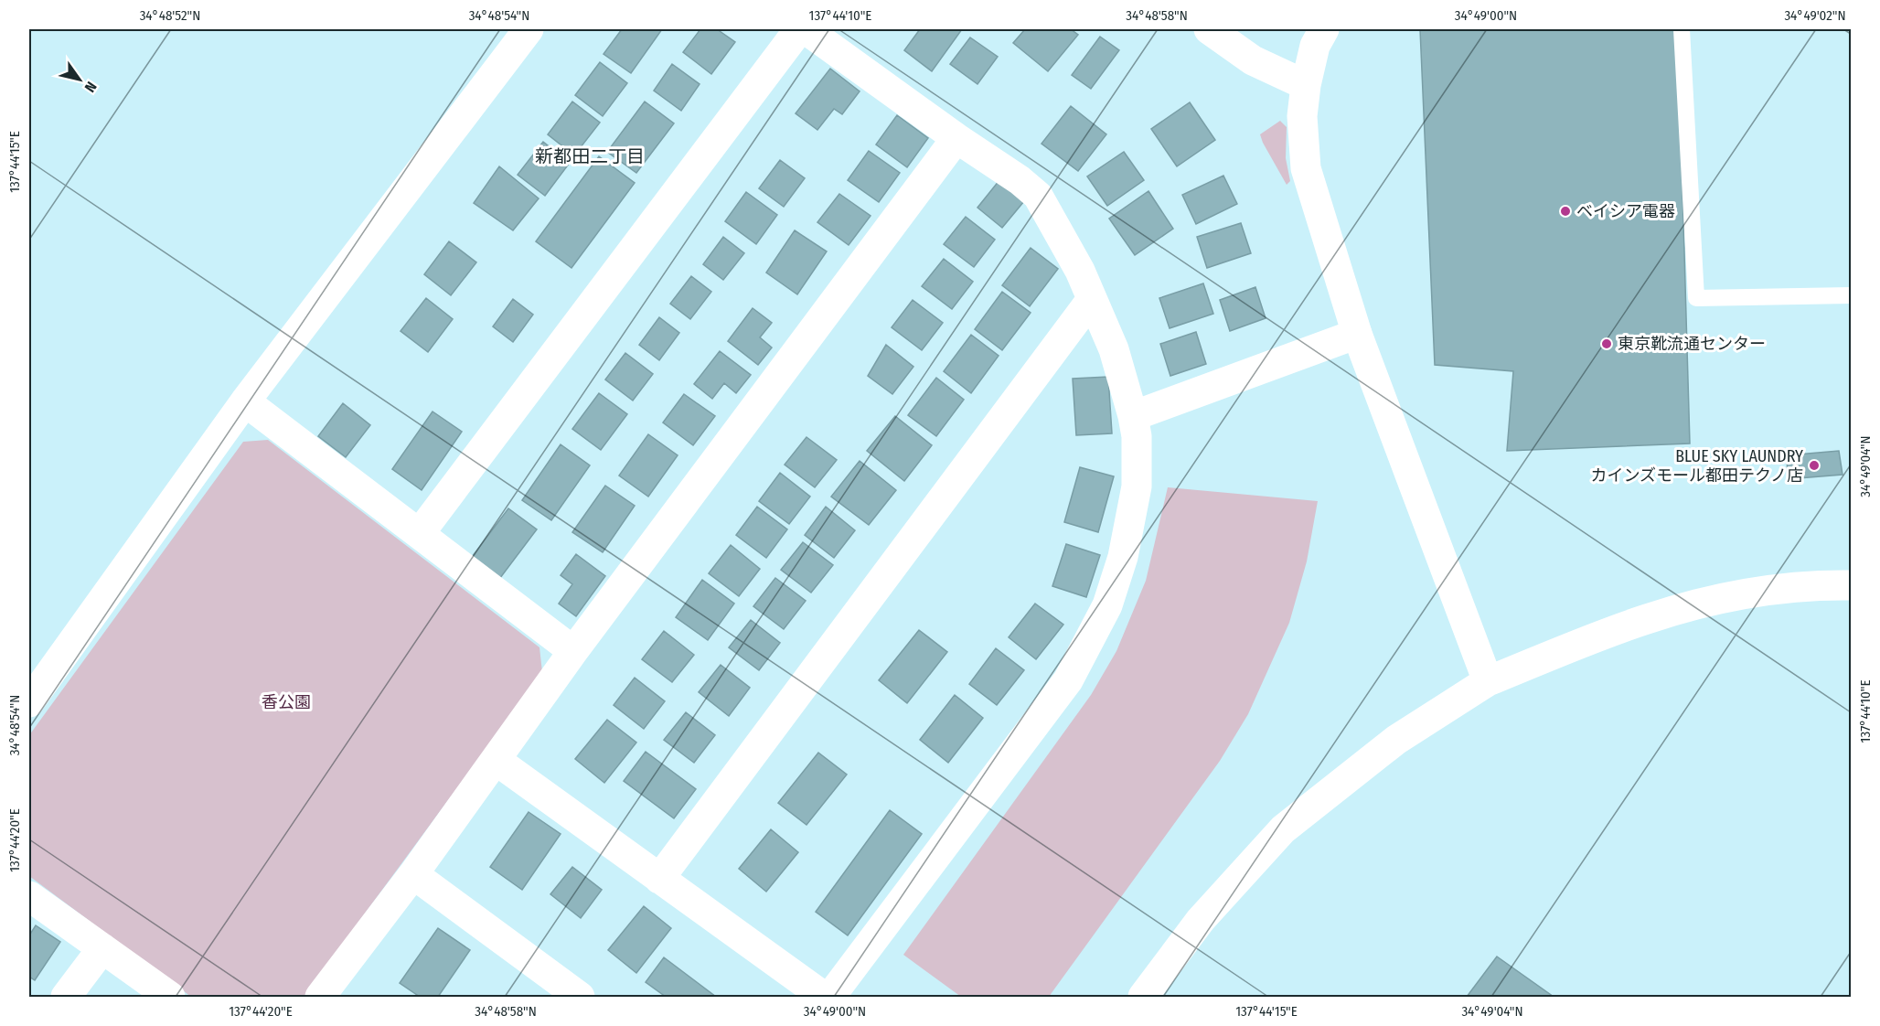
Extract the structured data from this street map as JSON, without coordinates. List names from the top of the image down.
{
  "districts": ["新都田二丁目"],
  "parks": ["香公園"],
  "places": ["ベイシア電器", "東京靴流通センター", "BLUE SKY LAUNDRY カインズモール都田テクノ店"],
  "north": "bottom right",
  "coordinates": [
    "34°48'52\"N",
    "34°48'54\"N",
    "137°44'10\"E",
    "34°48'58\"N",
    "34°49'00\"N",
    "34°49'02\"N",
    "137°44'15\"E",
    "34°49'04\"N",
    "137°44'20\"E"
  ]
}
